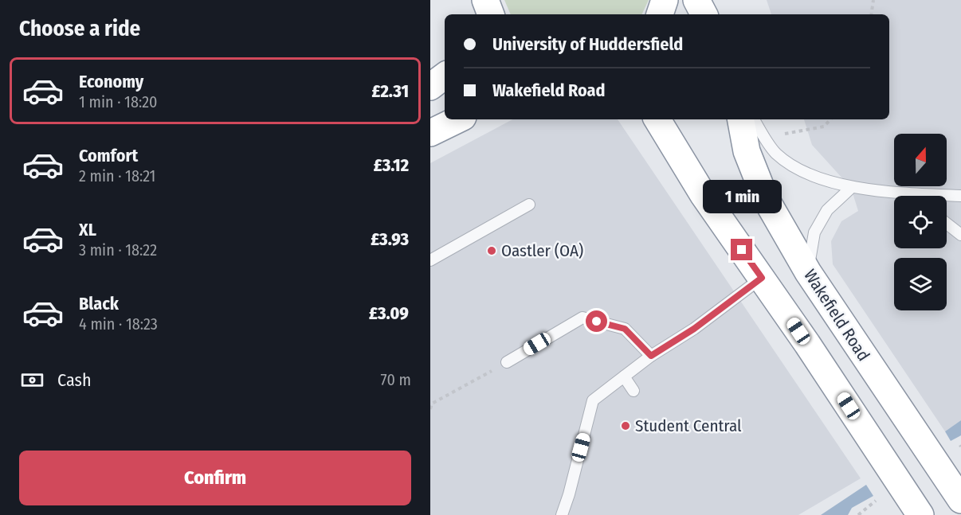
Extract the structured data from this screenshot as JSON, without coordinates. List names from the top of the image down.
{
  "streets": {
    "highway": ["Wakefield Road"]
  },
  "places": ["Oastler (OA)", "Student Central"],
  "north": "top",
  "page": {
    "heading": "Choose a ride",
    "banner": ["University of Huddersfield", "Wakefield Road"],
    "list": [
      {
        "name": "Economy",
        "note": "1 min · 18:20",
        "value": "£2.31"
      },
      {
        "name": "Comfort",
        "note": "2 min · 18:21",
        "value": "£3.12"
      },
      {
        "name": "XL",
        "note": "3 min · 18:22",
        "value": "£3.93"
      },
      {
        "name": "Black",
        "note": "4 min · 18:23",
        "value": "£3.09"
      }
    ],
    "bubble": "1 min",
    "pay": ["Cash", "70 m"],
    "buttons": "Confirm"
  }
}
